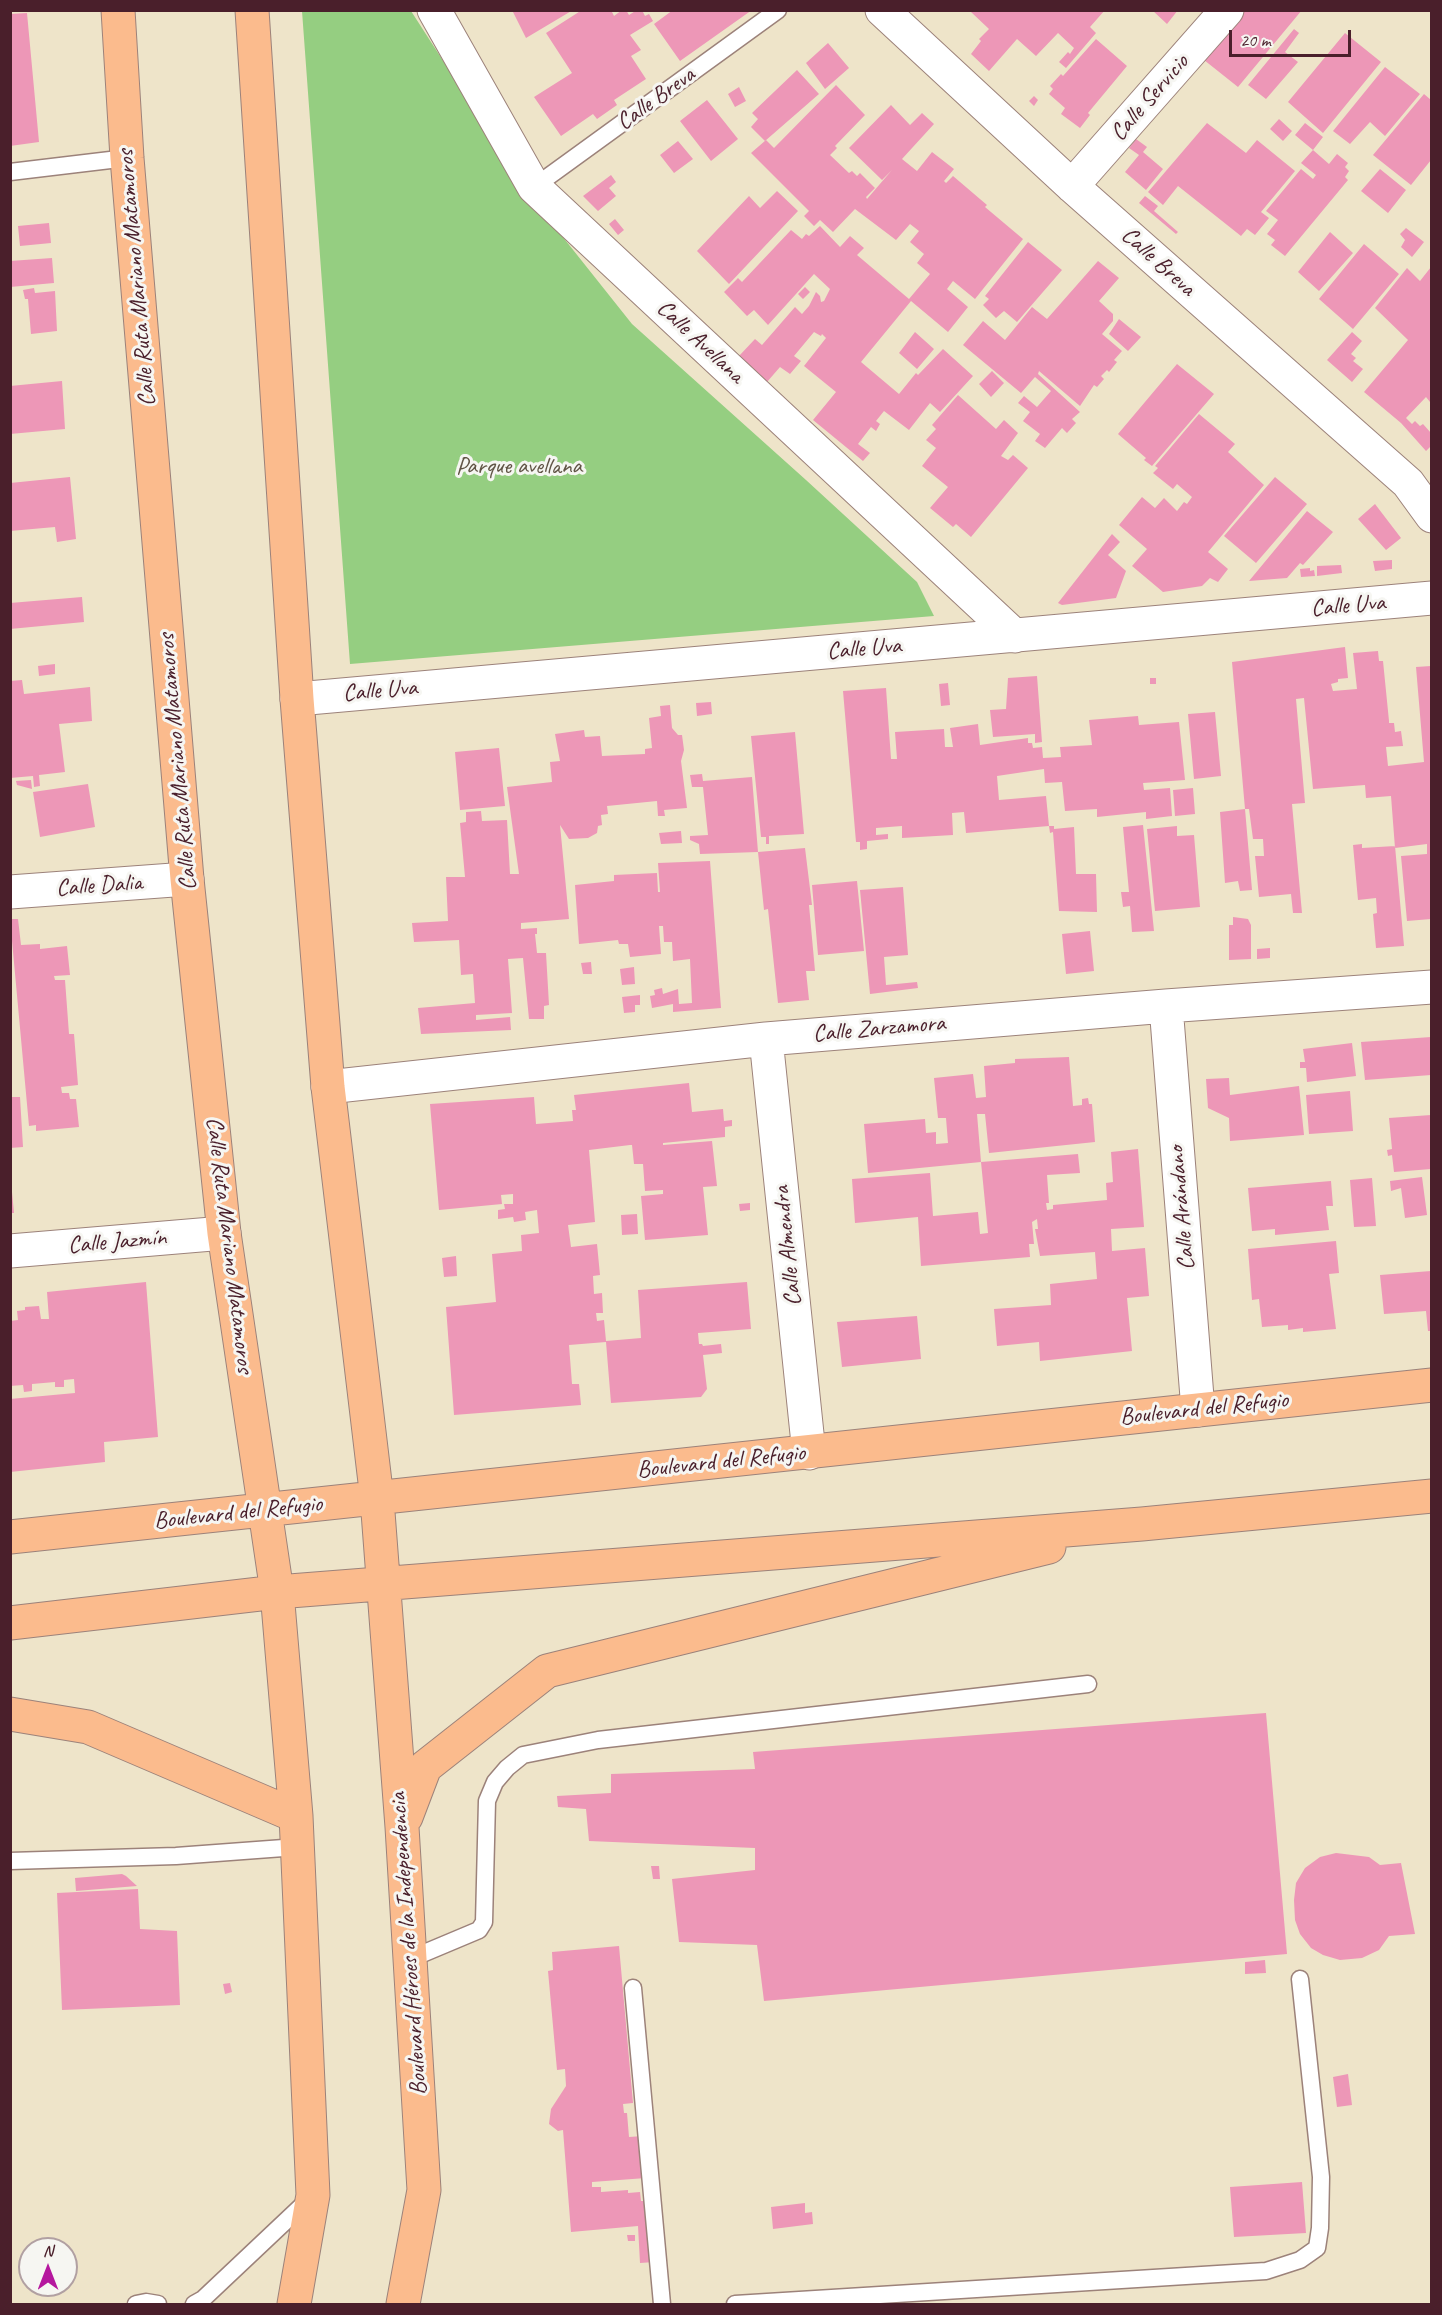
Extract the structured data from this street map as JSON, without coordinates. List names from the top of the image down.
{
  "streets": {
    "main road": ["Calle Ruta Mariano Matamoros", "Boulevard del Refugio", "Boulevard Héroes de la Independencia"],
    "street": [
      "Calle Servicio",
      "Calle Breva",
      "Calle Avellana",
      "Calle Uva",
      "Calle Dalia",
      "Calle Zarzamora",
      "Calle Arándano",
      "Calle Jazmín",
      "Calle Almendra"
    ]
  },
  "crossings": [
    ["Calle Servicio", "Calle Breva"],
    ["Calle Breva", "Calle Avellana"],
    ["Calle Ruta Mariano Matamoros", "Calle Dalia"],
    ["Calle Ruta Mariano Matamoros", "Calle Jazmín"],
    ["Calle Ruta Mariano Matamoros", "Boulevard del Refugio"],
    ["Calle Avellana", "Calle Uva"],
    ["Calle Zarzamora", "Calle Arándano"],
    ["Calle Zarzamora", "Calle Almendra"],
    ["Calle Arándano", "Boulevard del Refugio"],
    ["Calle Almendra", "Boulevard del Refugio"],
    ["Boulevard del Refugio", "Boulevard Héroes de la Independencia"]
  ],
  "parks": ["Parque avellana"],
  "scale_bar": "20 m",
  "north": "top"
}
